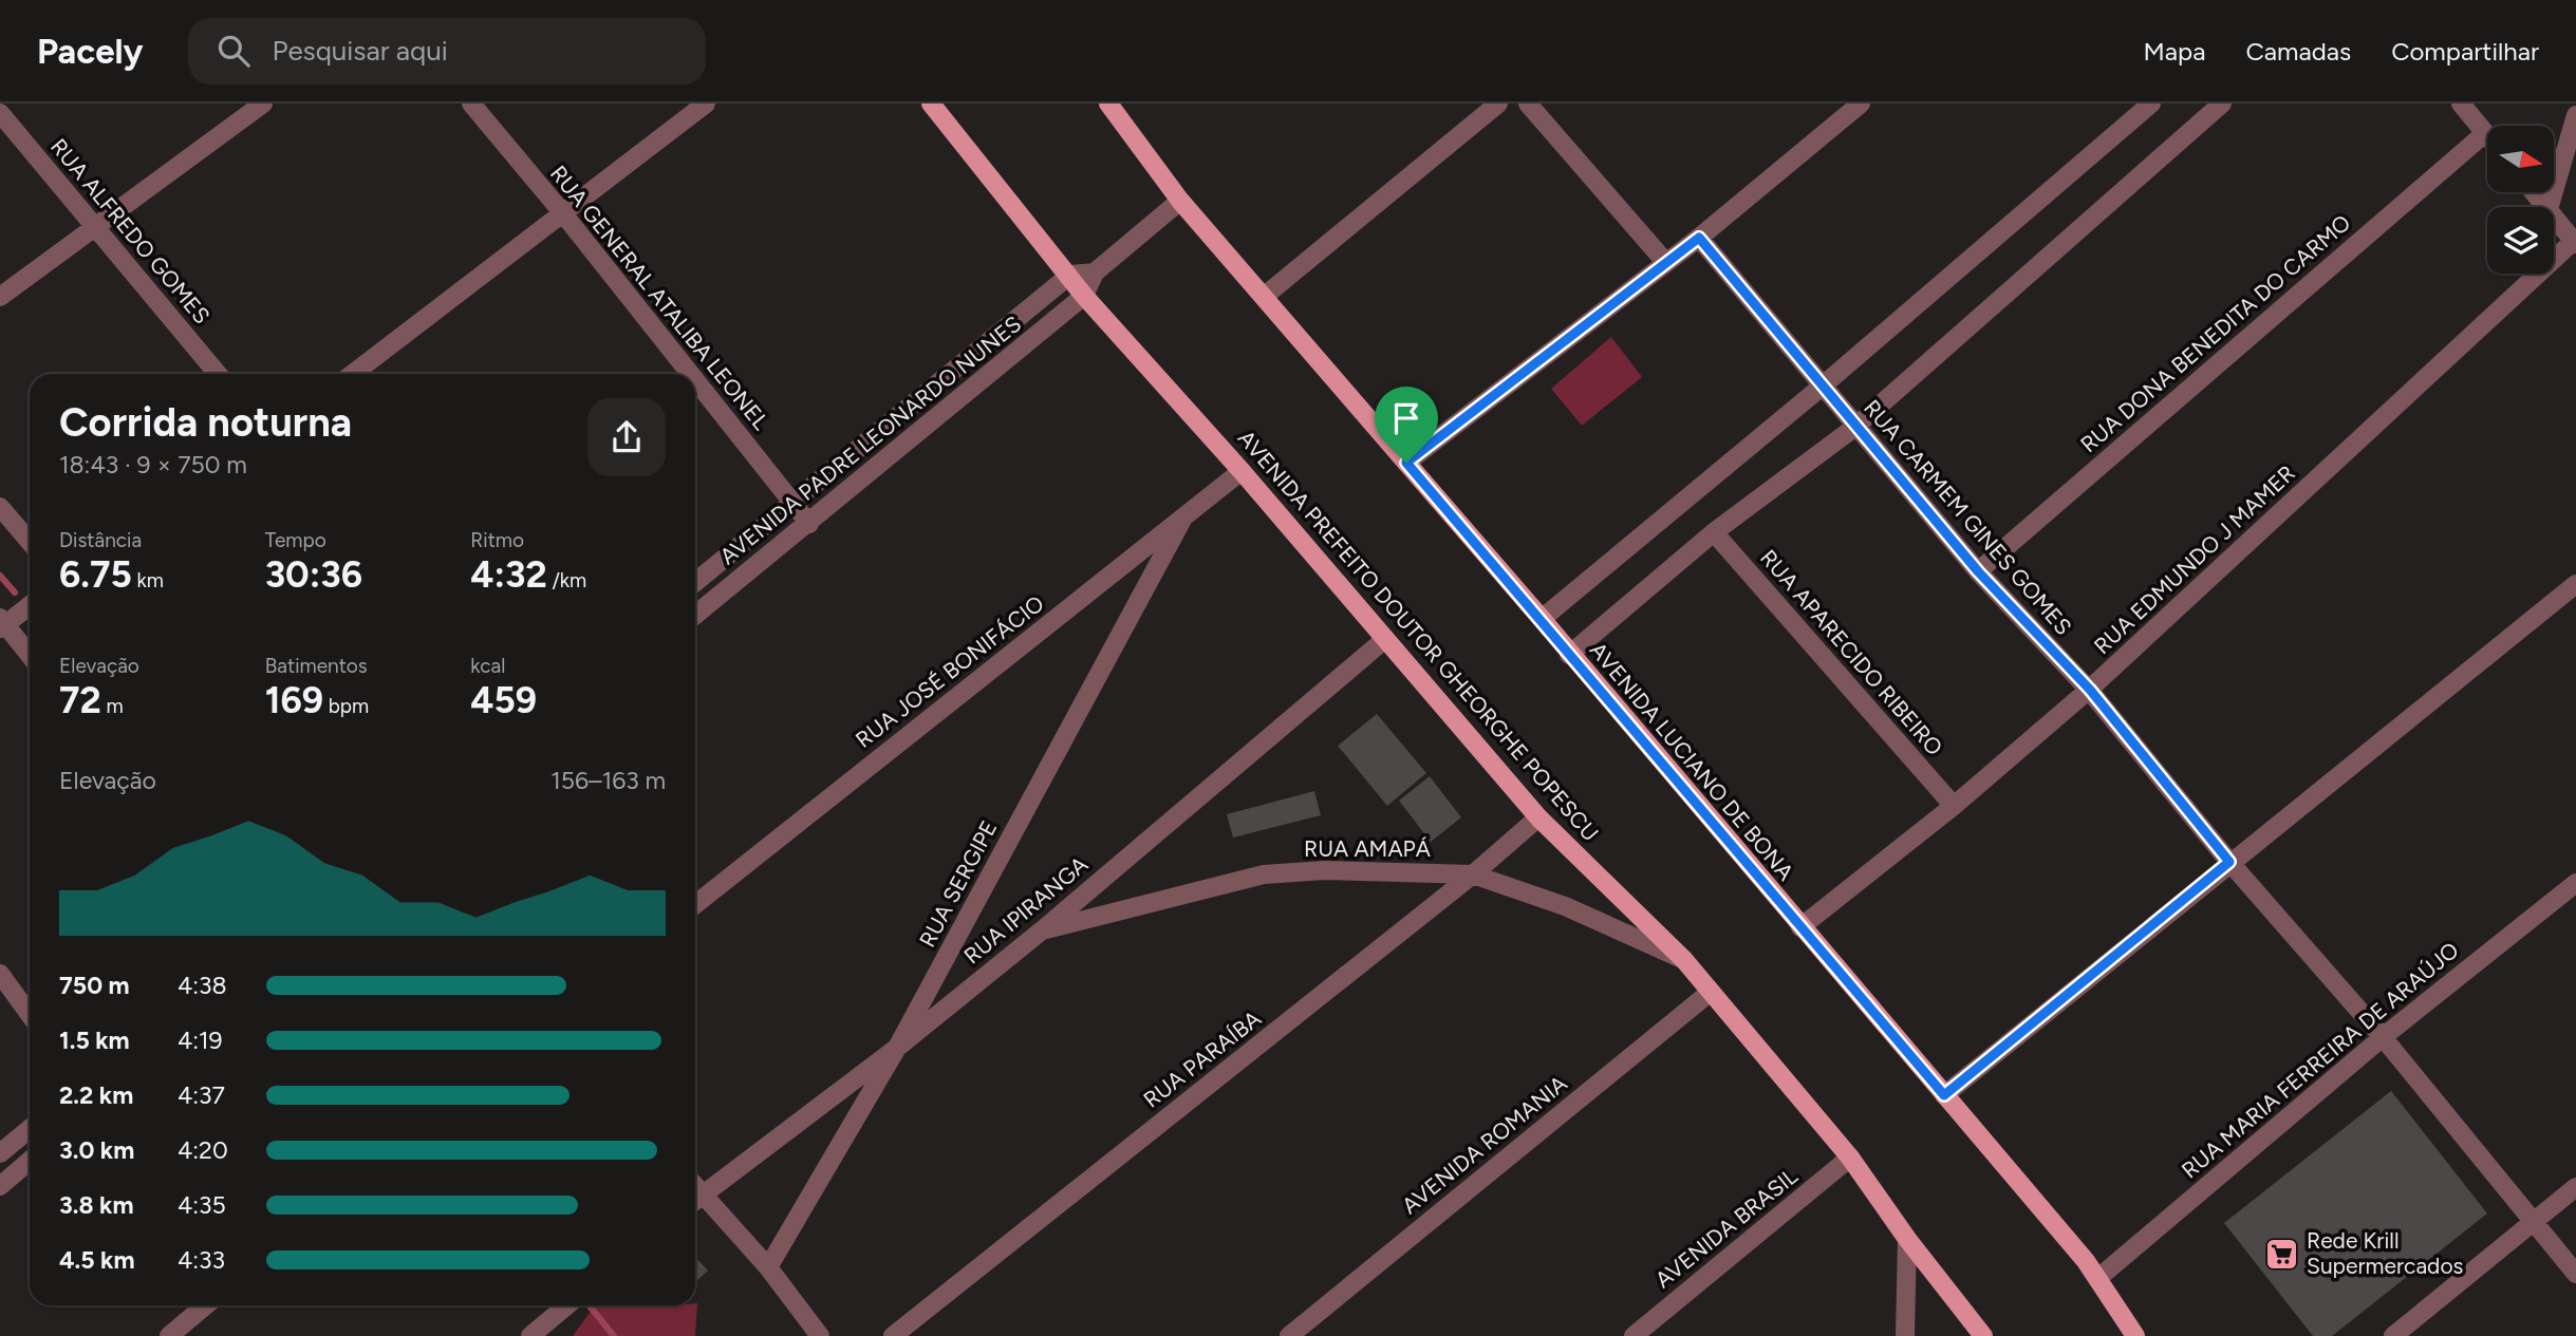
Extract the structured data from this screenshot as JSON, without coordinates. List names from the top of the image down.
{
  "streets": {
    "main road": ["AVENIDA PREFEITO DOUTOR GHEORGHE POPESCU", "AVENIDA LUCIANO DE BONA"],
    "street": [
      "RUA ALFREDO GOMES",
      "RUA GENERAL ATALIBA LEONEL",
      "RUA DONA BENEDITA DO CARMO",
      "AVENIDA PADRE LEONARDO NUNES",
      "RUA CARMEM GINES GOMES",
      "RUA EDMUNDO J MAMER",
      "RUA APARECIDO RIBEIRO",
      "RUA JOSÉ BONIFÁCIO",
      "RUA AMAPÁ",
      "RUA SERGIPE",
      "RUA IPIRANGA",
      "RUA PARAÍBA",
      "RUA MARIA FERREIRA DE ARAÚJO",
      "AVENIDA ROMANIA",
      "AVENIDA BRASIL"
    ]
  },
  "crossings": [
    ["RUA GENERAL ATALIBA LEONEL", "AVENIDA PADRE LEONARDO NUNES"],
    ["RUA DONA BENEDITA DO CARMO", "RUA CARMEM GINES GOMES"],
    ["AVENIDA PADRE LEONARDO NUNES", "AVENIDA PREFEITO DOUTOR GHEORGHE POPESCU"],
    ["RUA CARMEM GINES GOMES", "RUA EDMUNDO J MAMER"],
    ["RUA CARMEM GINES GOMES", "RUA MARIA FERREIRA DE ARAÚJO"],
    ["RUA EDMUNDO J MAMER", "RUA APARECIDO RIBEIRO"],
    ["RUA EDMUNDO J MAMER", "AVENIDA LUCIANO DE BONA"],
    ["AVENIDA PREFEITO DOUTOR GHEORGHE POPESCU", "RUA JOSÉ BONIFÁCIO"],
    ["AVENIDA PREFEITO DOUTOR GHEORGHE POPESCU", "RUA AMAPÁ"],
    ["AVENIDA PREFEITO DOUTOR GHEORGHE POPESCU", "RUA IPIRANGA"],
    ["AVENIDA PREFEITO DOUTOR GHEORGHE POPESCU", "RUA PARAÍBA"],
    ["AVENIDA PREFEITO DOUTOR GHEORGHE POPESCU", "AVENIDA ROMANIA"],
    ["AVENIDA PREFEITO DOUTOR GHEORGHE POPESCU", "AVENIDA BRASIL"],
    ["RUA JOSÉ BONIFÁCIO", "RUA SERGIPE"],
    ["AVENIDA LUCIANO DE BONA", "RUA MARIA FERREIRA DE ARAÚJO"],
    ["RUA AMAPÁ", "RUA IPIRANGA"],
    ["RUA AMAPÁ", "RUA PARAÍBA"],
    ["RUA SERGIPE", "RUA IPIRANGA"]
  ],
  "places": {
    "supermarket": ["Rede Krill Supermercados"]
  },
  "north": "right",
  "page": {
    "header": "Pacely",
    "search": "Pesquisar aqui",
    "nav": ["Mapa", "Camadas", "Compartilhar"],
    "heading": ["Corrida noturna", "18:43 · 9 × 750 m"],
    "stats": [
      ["Distância", "6.75 km"],
      ["Tempo", "30:36"],
      ["Ritmo", "4:32 /km"],
      ["Elevação", "72 m"],
      ["Batimentos", "169 bpm"],
      ["kcal", "459"]
    ],
    "chart": ["Elevação", "156–163 m"],
    "list": [
      {
        "name": "750 m",
        "note": "4:38"
      },
      {
        "name": "1.5 km",
        "note": "4:19"
      },
      {
        "name": "2.2 km",
        "note": "4:37"
      },
      {
        "name": "3.0 km",
        "note": "4:20"
      },
      {
        "name": "3.8 km",
        "note": "4:35"
      },
      {
        "name": "4.5 km",
        "note": "4:33"
      }
    ]
  }
}
